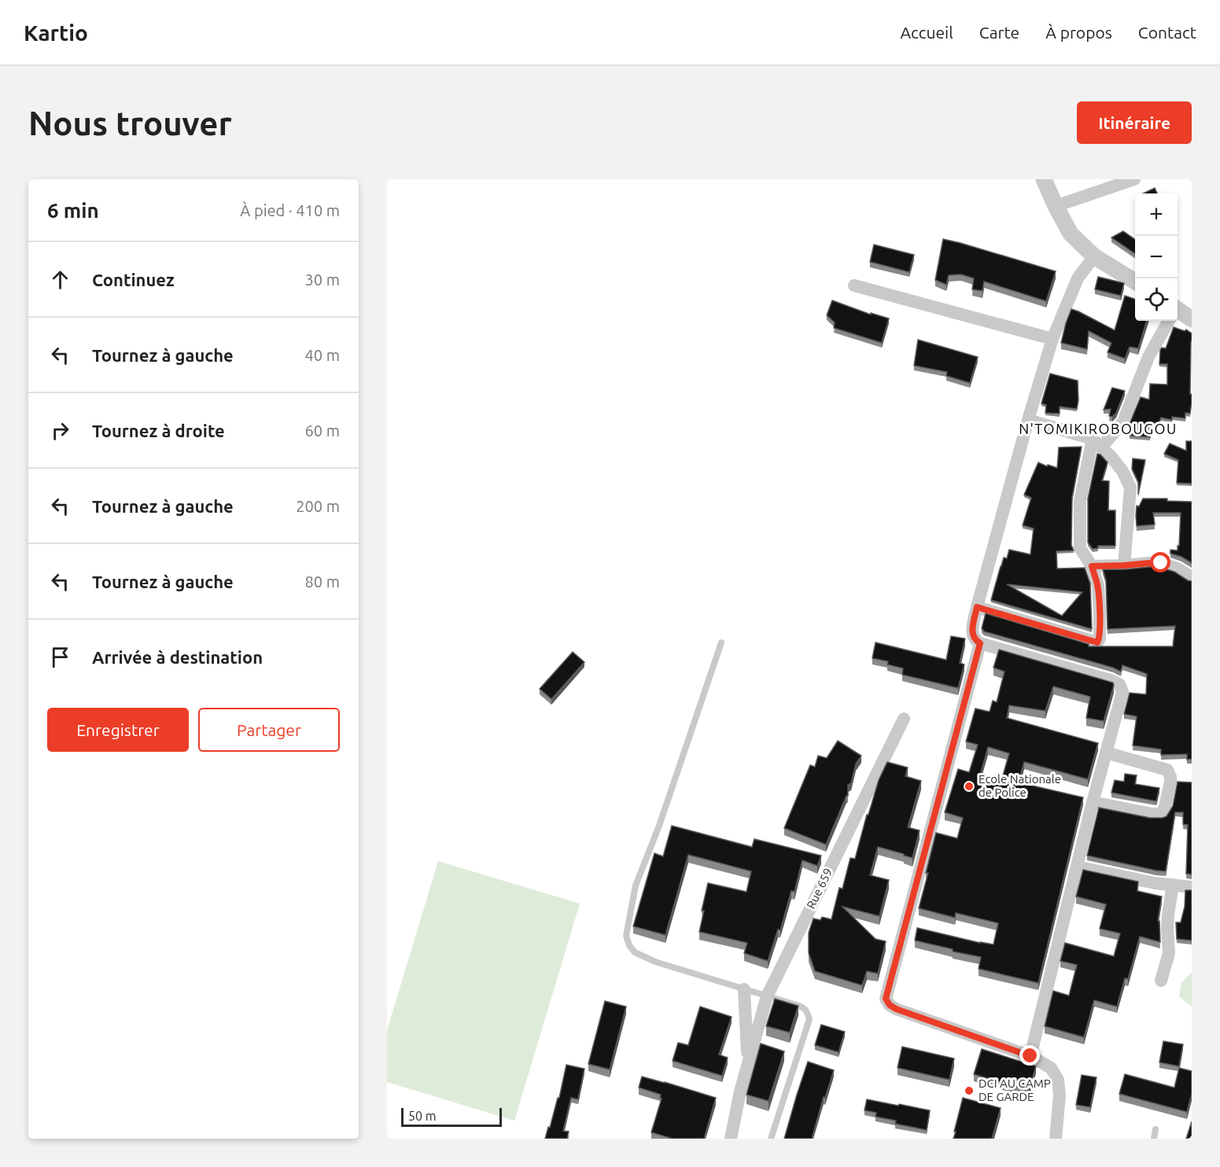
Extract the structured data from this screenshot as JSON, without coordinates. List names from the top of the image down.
{
  "streets": {
    "street": ["Rue 659"]
  },
  "districts": ["N'TOMIKIROBOUGOU"],
  "places": ["Ecole Nationale de Police", "DCI AU CAMP DE GARDE"],
  "scale_bar": "50 m",
  "page": {
    "header": "Kartio",
    "nav": [
      "Accueil",
      "Carte",
      "À propos",
      "Contact"
    ],
    "buttons": [
      "Itinéraire",
      ["Enregistrer", "Partager"]
    ],
    "title": "Nous trouver",
    "heading": ["6 min", "À pied · 410 m"],
    "map_buttons": ["+", "−"],
    "list": [
      ["Continuez", "30 m"],
      ["Tournez à gauche", "40 m"],
      ["Tournez à droite", "60 m"],
      ["Tournez à gauche", "200 m"],
      ["Tournez à gauche", "80 m"],
      "Arrivée à destination"
    ],
    "scale": "50 m"
  }
}
